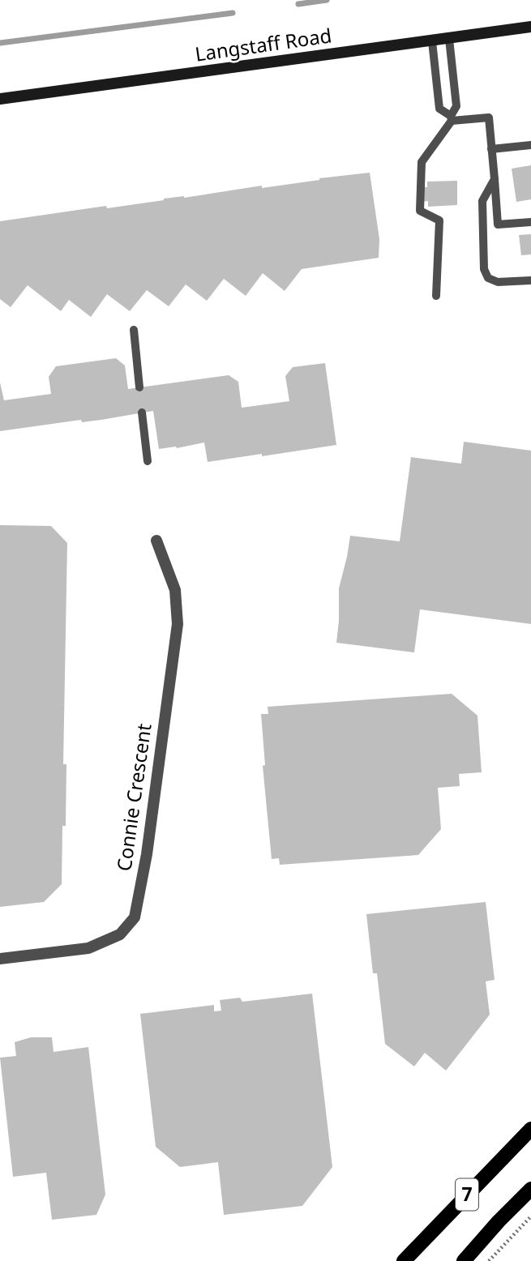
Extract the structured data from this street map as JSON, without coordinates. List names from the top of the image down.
{
  "streets": {
    "main road": ["Langstaff Road", "7"],
    "street": ["Connie Crescent"]
  }
}
